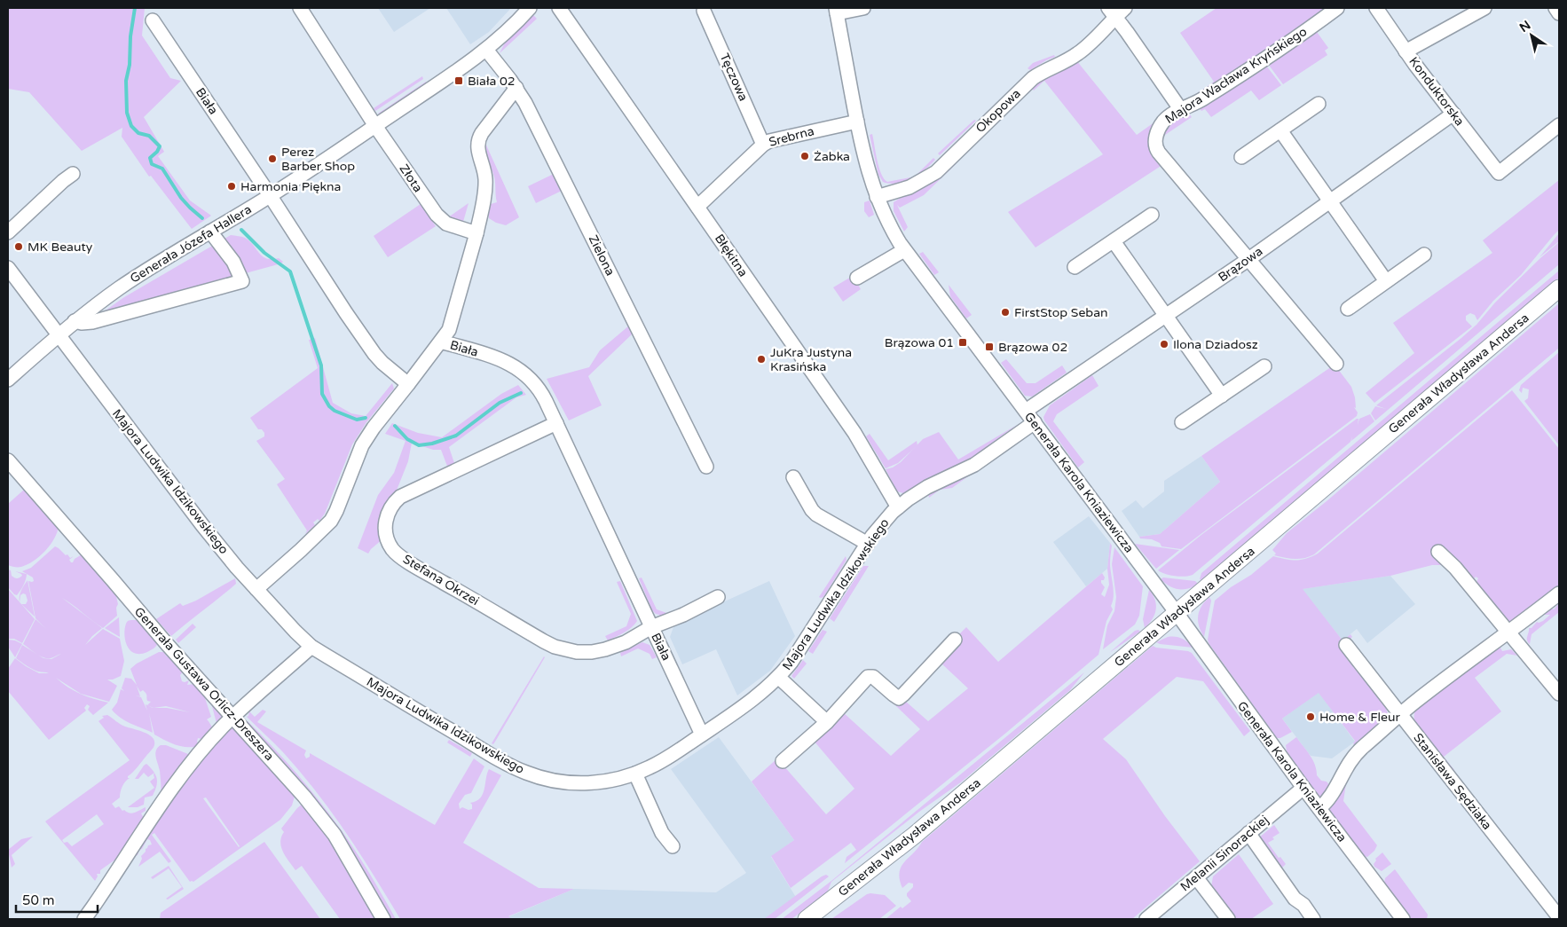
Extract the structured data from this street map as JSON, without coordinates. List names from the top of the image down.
{
  "streets": {
    "main road": ["Generała Władysława Andersa"],
    "street": [
      "Majora Wacława Kryńskiego",
      "Tęczowa",
      "Konduktorska",
      "Biała",
      "Okopowa",
      "Srebrna",
      "Złota",
      "Generała Józefa Hallera",
      "Zielona",
      "Błękitna",
      "Brązowa",
      "Majora Ludwika Idzikowskiego",
      "Generała Karola Kniaziewicza",
      "Stefana Okrzei",
      "Generała Gustawa Orlicz-Dreszera",
      "Stanisława Sędziaka",
      "Melanii Sinorackiej"
    ]
  },
  "crossings": [
    ["Majora Wacława Kryńskiego", "Okopowa"],
    ["Majora Wacława Kryńskiego", "Brązowa"],
    ["Tęczowa", "Srebrna"],
    ["Konduktorska", "Brązowa"],
    ["Biała", "Generała Józefa Hallera"],
    ["Biała", "Majora Ludwika Idzikowskiego"],
    ["Biała", "Stefana Okrzei"],
    ["Okopowa", "Generała Karola Kniaziewicza"],
    ["Srebrna", "Błękitna"],
    ["Srebrna", "Generała Karola Kniaziewicza"],
    ["Złota", "Generała Józefa Hallera"],
    ["Generała Józefa Hallera", "Zielona"],
    ["Generała Józefa Hallera", "Majora Ludwika Idzikowskiego"],
    ["Błękitna", "Majora Ludwika Idzikowskiego"],
    ["Brązowa", "Generała Karola Kniaziewicza"],
    ["Generała Władysława Andersa", "Generała Karola Kniaziewicza"],
    ["Majora Ludwika Idzikowskiego", "Generała Karola Kniaziewicza"],
    ["Generała Karola Kniaziewicza", "Melanii Sinorackiej"]
  ],
  "places": {
    "transit": ["Biała 02", "Brązowa 01", "Brązowa 02"],
    "other": [
      "Żabka",
      "Perez Barber Shop",
      "Harmonia Piękna",
      "MK Beauty",
      "FirstStop Seban",
      "Ilona Dziadosz",
      "JuKra Justyna Krasińska",
      "Home & Fleur"
    ]
  },
  "scale_bar": "50 m",
  "north": "top left"
}
